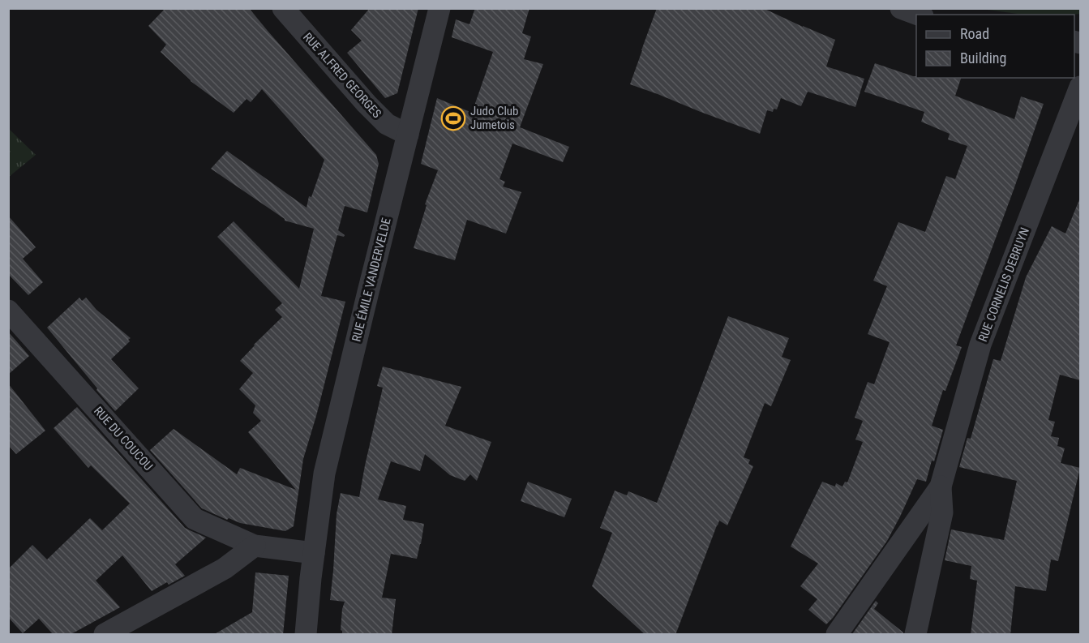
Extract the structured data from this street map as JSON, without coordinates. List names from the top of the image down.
{
  "streets": {
    "street": [
      "RUE ALFRED GEORGES",
      "RUE ÉMILE VANDERVELDE",
      "RUE CORNELIS DEBRUYN",
      "RUE DU COUCOU"
    ]
  },
  "crossings": [
    ["RUE ALFRED GEORGES", "RUE ÉMILE VANDERVELDE"],
    ["RUE ÉMILE VANDERVELDE", "RUE DU COUCOU"]
  ],
  "places": {
    "sports": ["Judo Club Jumetois"]
  },
  "legend": ["Road", "Building"]
}
